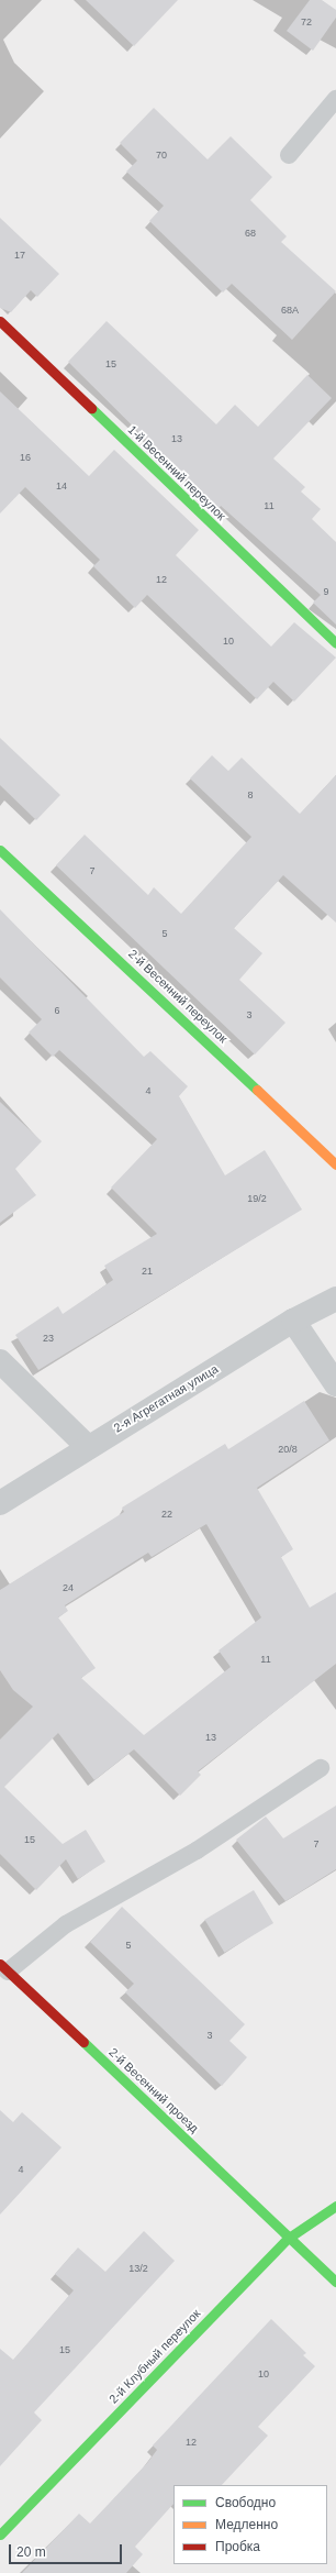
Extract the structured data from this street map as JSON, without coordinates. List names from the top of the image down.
{
  "streets": {
    "street": [
      "1-й Весенний переулок",
      "2-й Весенний переулок",
      "2-я Агрегатная улица",
      "2-й Весенний проезд",
      "2-й Клубный переулок"
    ]
  },
  "crossings": [
    ["2-й Весенний проезд", "2-й Клубный переулок"]
  ],
  "house_numbers": [
    "72",
    "70",
    "68",
    "17",
    "68А",
    "15",
    "13",
    "16",
    "14",
    "11",
    "12",
    "9",
    "10",
    "8",
    "7",
    "5",
    "6",
    "3",
    "4",
    "19/2",
    "21",
    "23",
    "20/8",
    "22",
    "24",
    "11",
    "13",
    "15",
    "7",
    "5",
    "3",
    "4",
    "13/2",
    "15",
    "10",
    "12"
  ],
  "legend": ["Свободно", "Медленно", "Пробка"],
  "scale_bar": "20 m"
}
